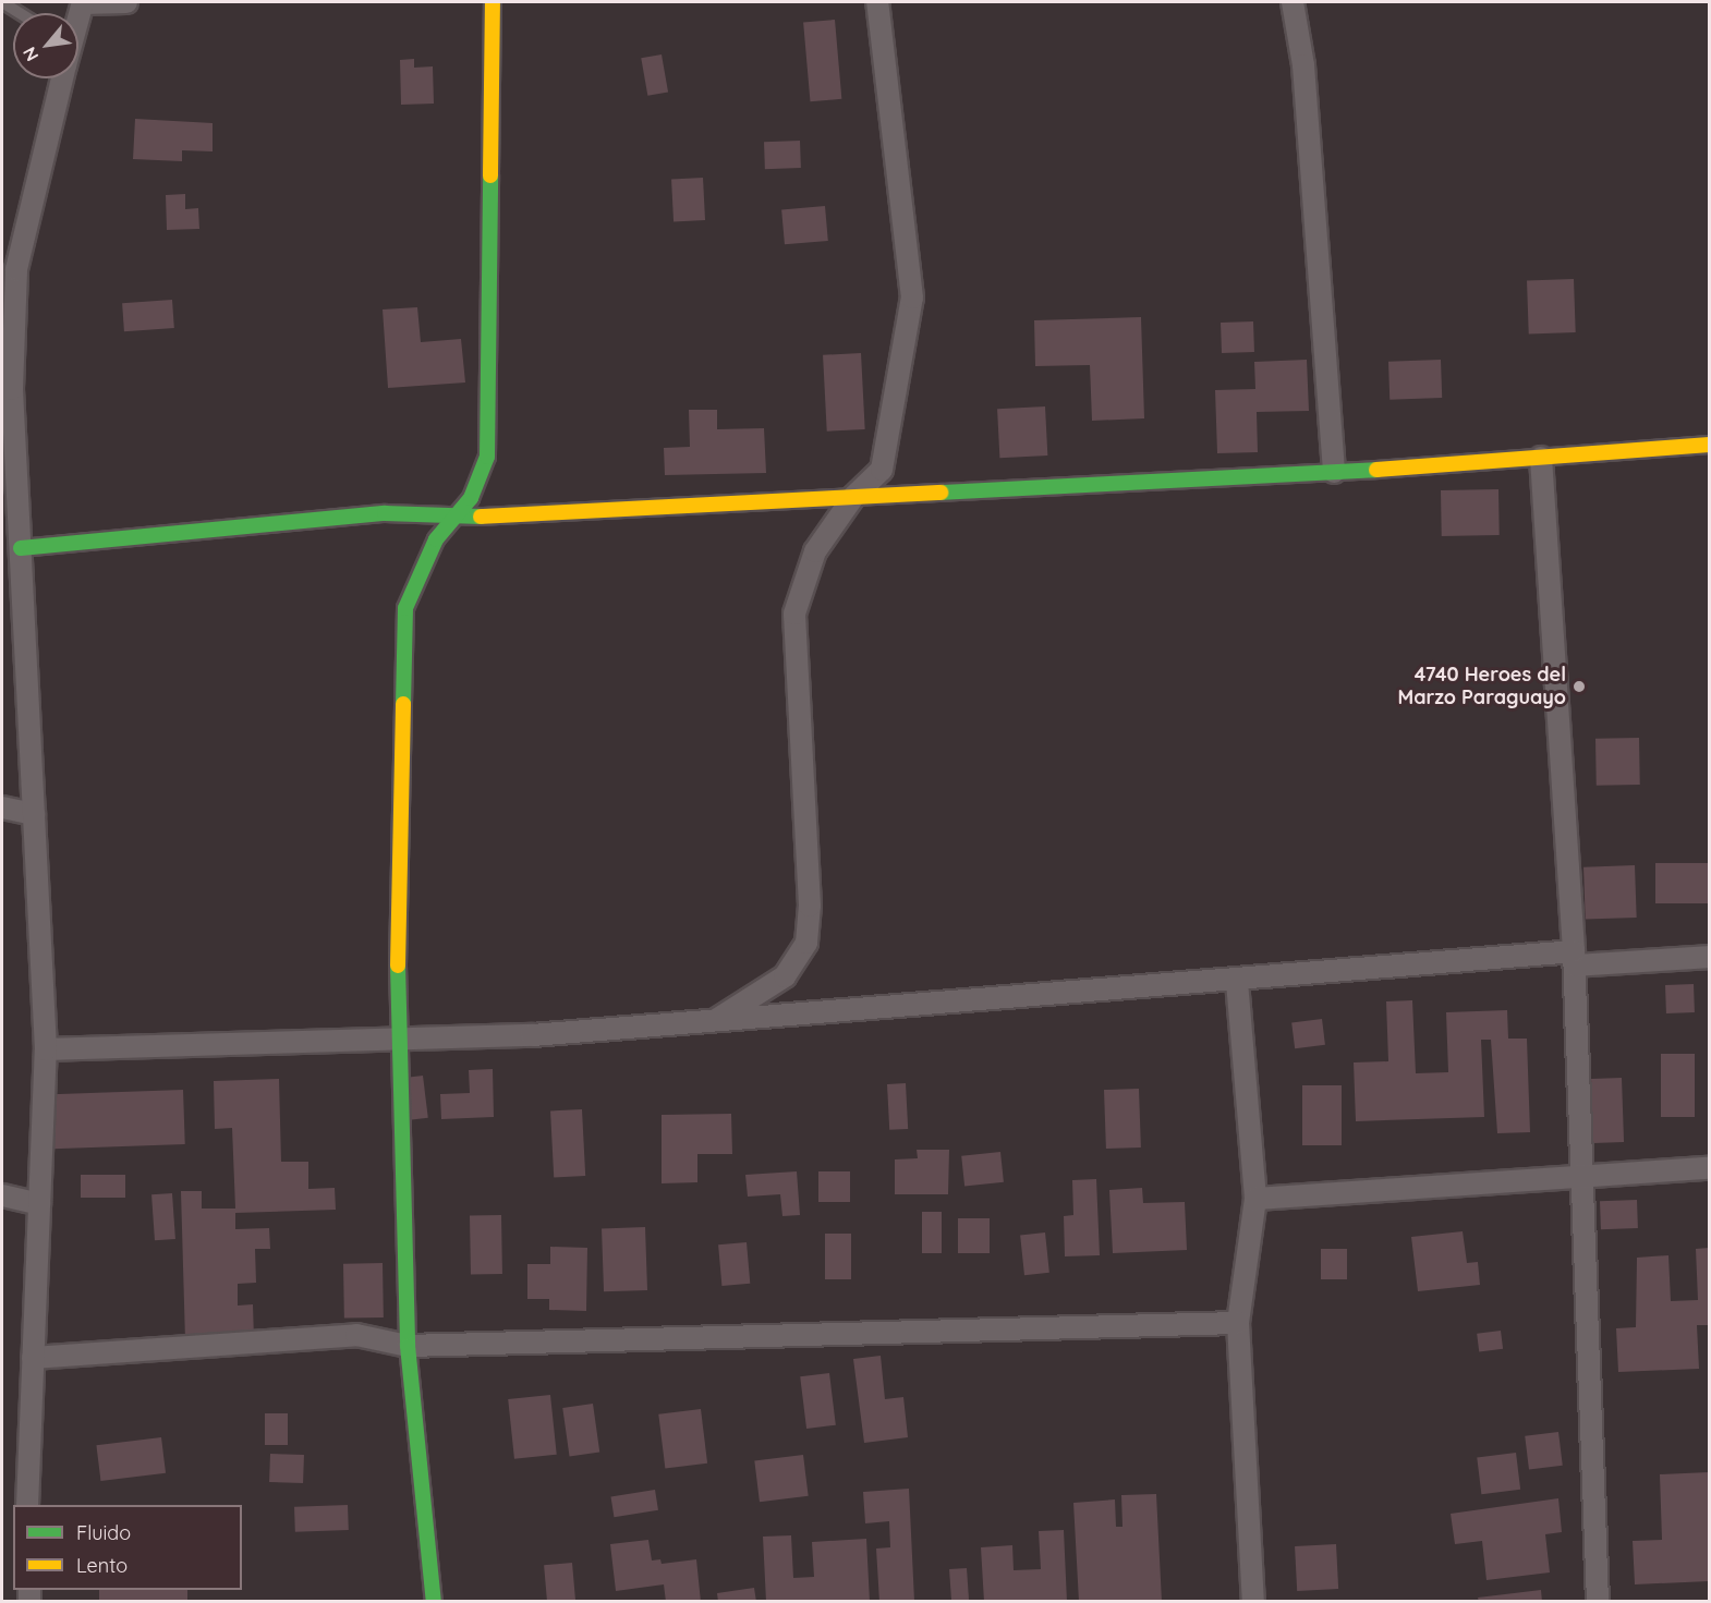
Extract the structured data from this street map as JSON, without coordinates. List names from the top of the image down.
{
  "places": ["4740 Heroes del Marzo Paraguayo"],
  "legend": ["Fluido", "Lento"],
  "north": "bottom left"
}
